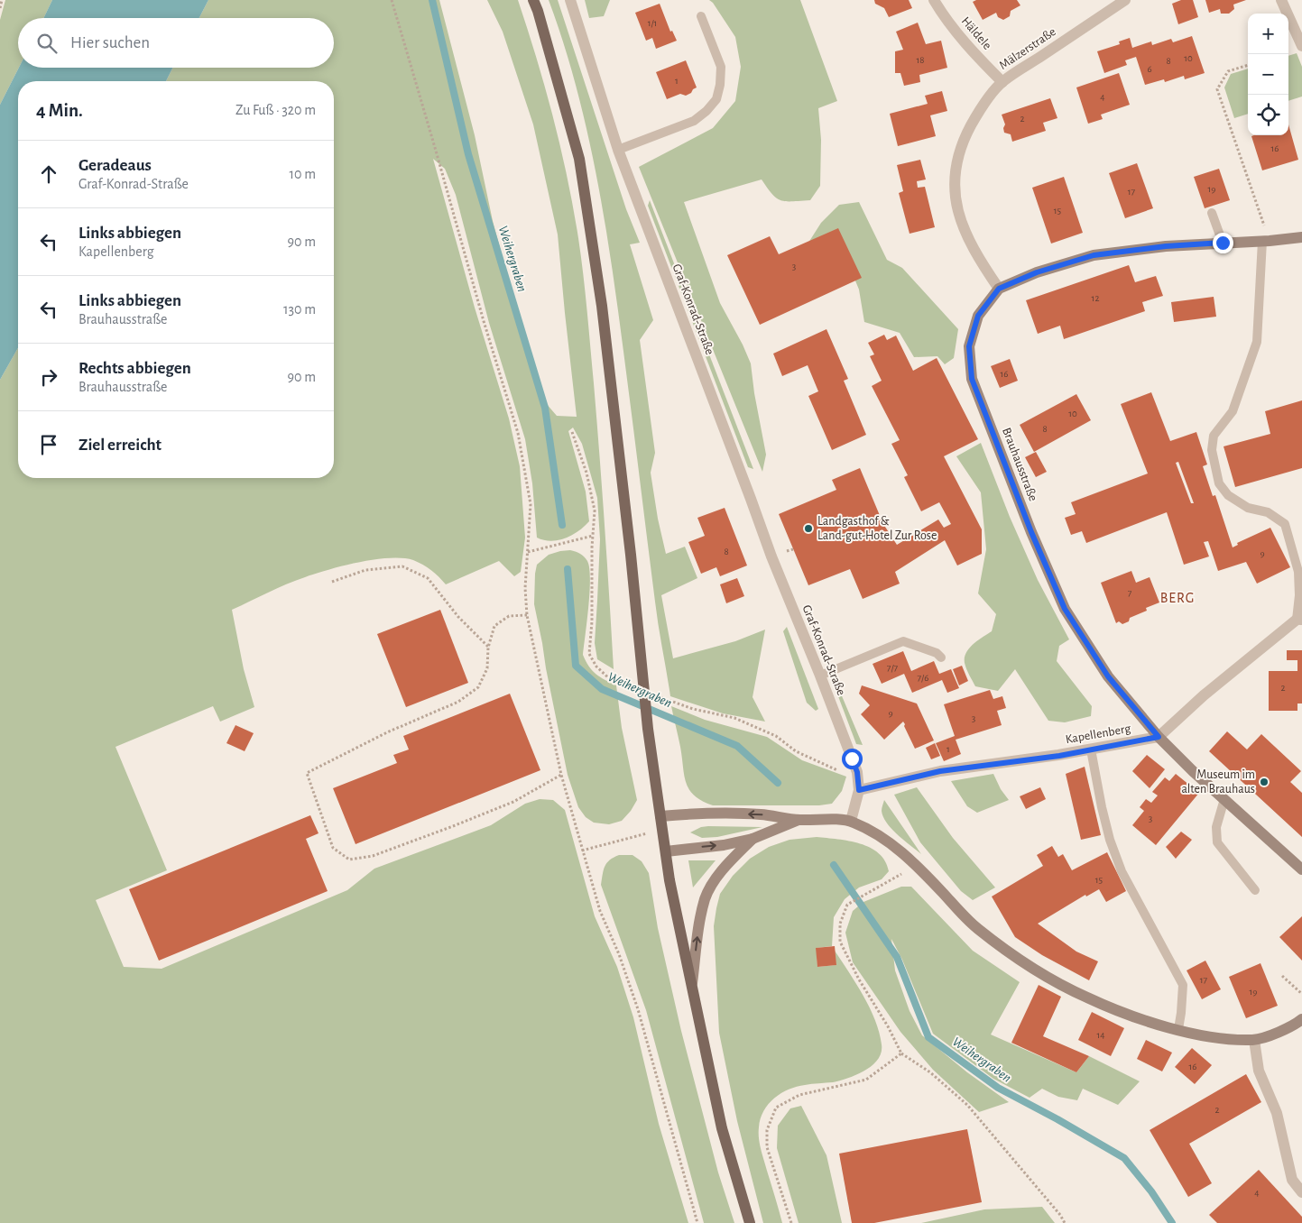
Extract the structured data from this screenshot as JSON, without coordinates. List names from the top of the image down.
{
  "streets": {
    "street": [
      "Häldele",
      "Mälzerstraße",
      "Graf-Konrad-Straße",
      "Brauhausstraße",
      "Kapellenberg"
    ]
  },
  "crossings": [
    ["Häldele", "Mälzerstraße"],
    ["Mälzerstraße", "Brauhausstraße"],
    ["Graf-Konrad-Straße", "Kapellenberg"],
    ["Brauhausstraße", "Kapellenberg"]
  ],
  "districts": ["BERG"],
  "water": ["Weihergraben"],
  "places": ["Landgasthof & Land-gut-Hotel Zur Rose", "Museum im alten Brauhaus"],
  "house_numbers": [
    "1/1",
    "10",
    "18",
    "8",
    "6",
    "1",
    "4",
    "2",
    "16",
    "19",
    "17",
    "15",
    "3",
    "12",
    "16",
    "10",
    "8",
    "8",
    "9",
    "7",
    "7/7",
    "7/6",
    "2",
    "9",
    "3",
    "1",
    "3",
    "15",
    "17",
    "19",
    "14",
    "16",
    "2",
    "4"
  ],
  "page": {
    "map_buttons": ["+", "−"],
    "search": "Hier suchen",
    "heading": ["4 Min.", "Zu Fuß · 320 m"],
    "list": [
      ["Geradeaus", "Graf-Konrad-Straße", "10 m"],
      ["Links abbiegen", "Kapellenberg", "90 m"],
      ["Links abbiegen", "Brauhausstraße", "130 m"],
      ["Rechts abbiegen", "Brauhausstraße", "90 m"],
      "Ziel erreicht"
    ]
  }
}
